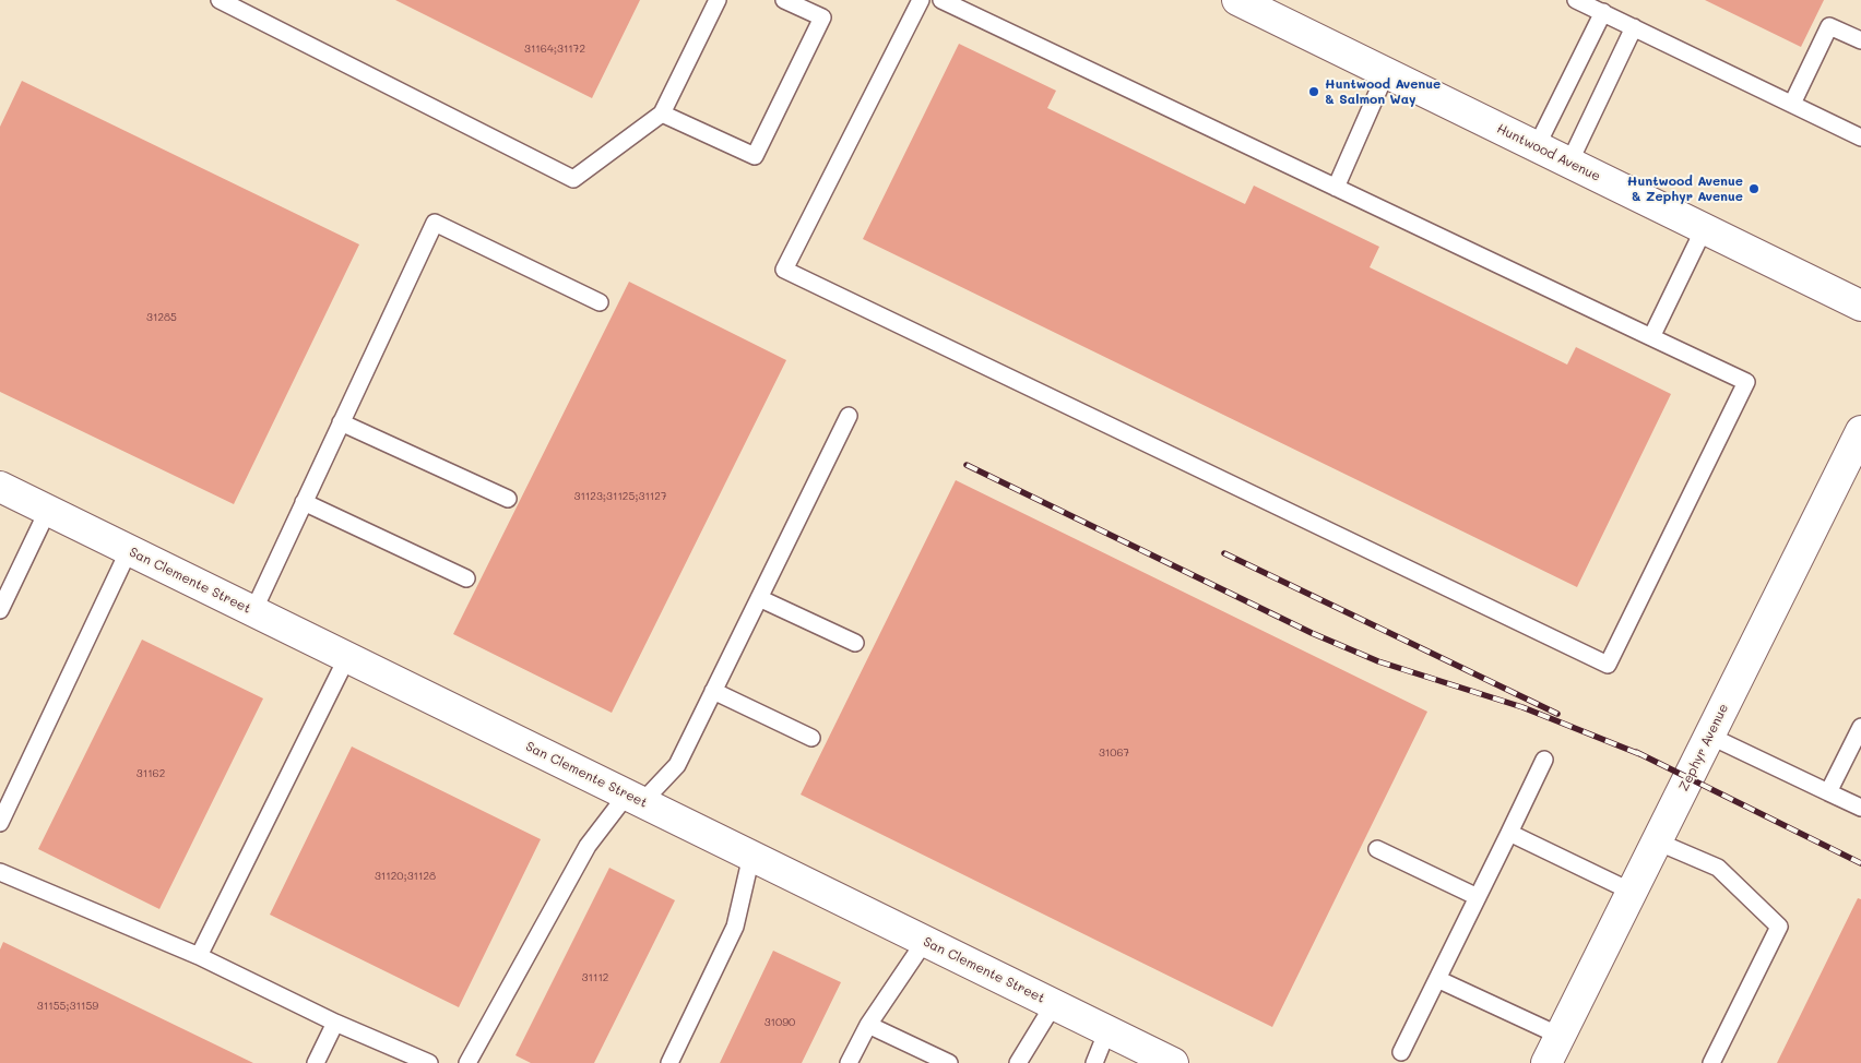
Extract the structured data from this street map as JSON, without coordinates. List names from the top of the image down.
{
  "streets": {
    "street": ["Huntwood Avenue", "San Clemente Street", "Zephyr Avenue"]
  },
  "places": ["Huntwood Avenue & Salmon Way", "Huntwood Avenue & Zephyr Avenue"],
  "house_numbers": [
    "31164;31172",
    "31285",
    "31123;31125;31127",
    "31067",
    "31162",
    "31120;31128",
    "31112",
    "31155;31159",
    "31090"
  ]
}
